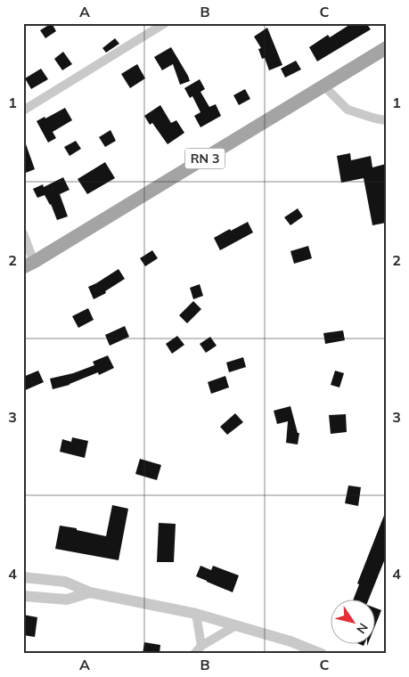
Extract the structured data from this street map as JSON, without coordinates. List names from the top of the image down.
{
  "streets": {
    "main road": ["RN 3"]
  },
  "north": "bottom right",
  "grid": {
    "columns": ["A", "B", "C"],
    "rows": [
      "1",
      "2",
      "3",
      "4"
    ]
  }
}
